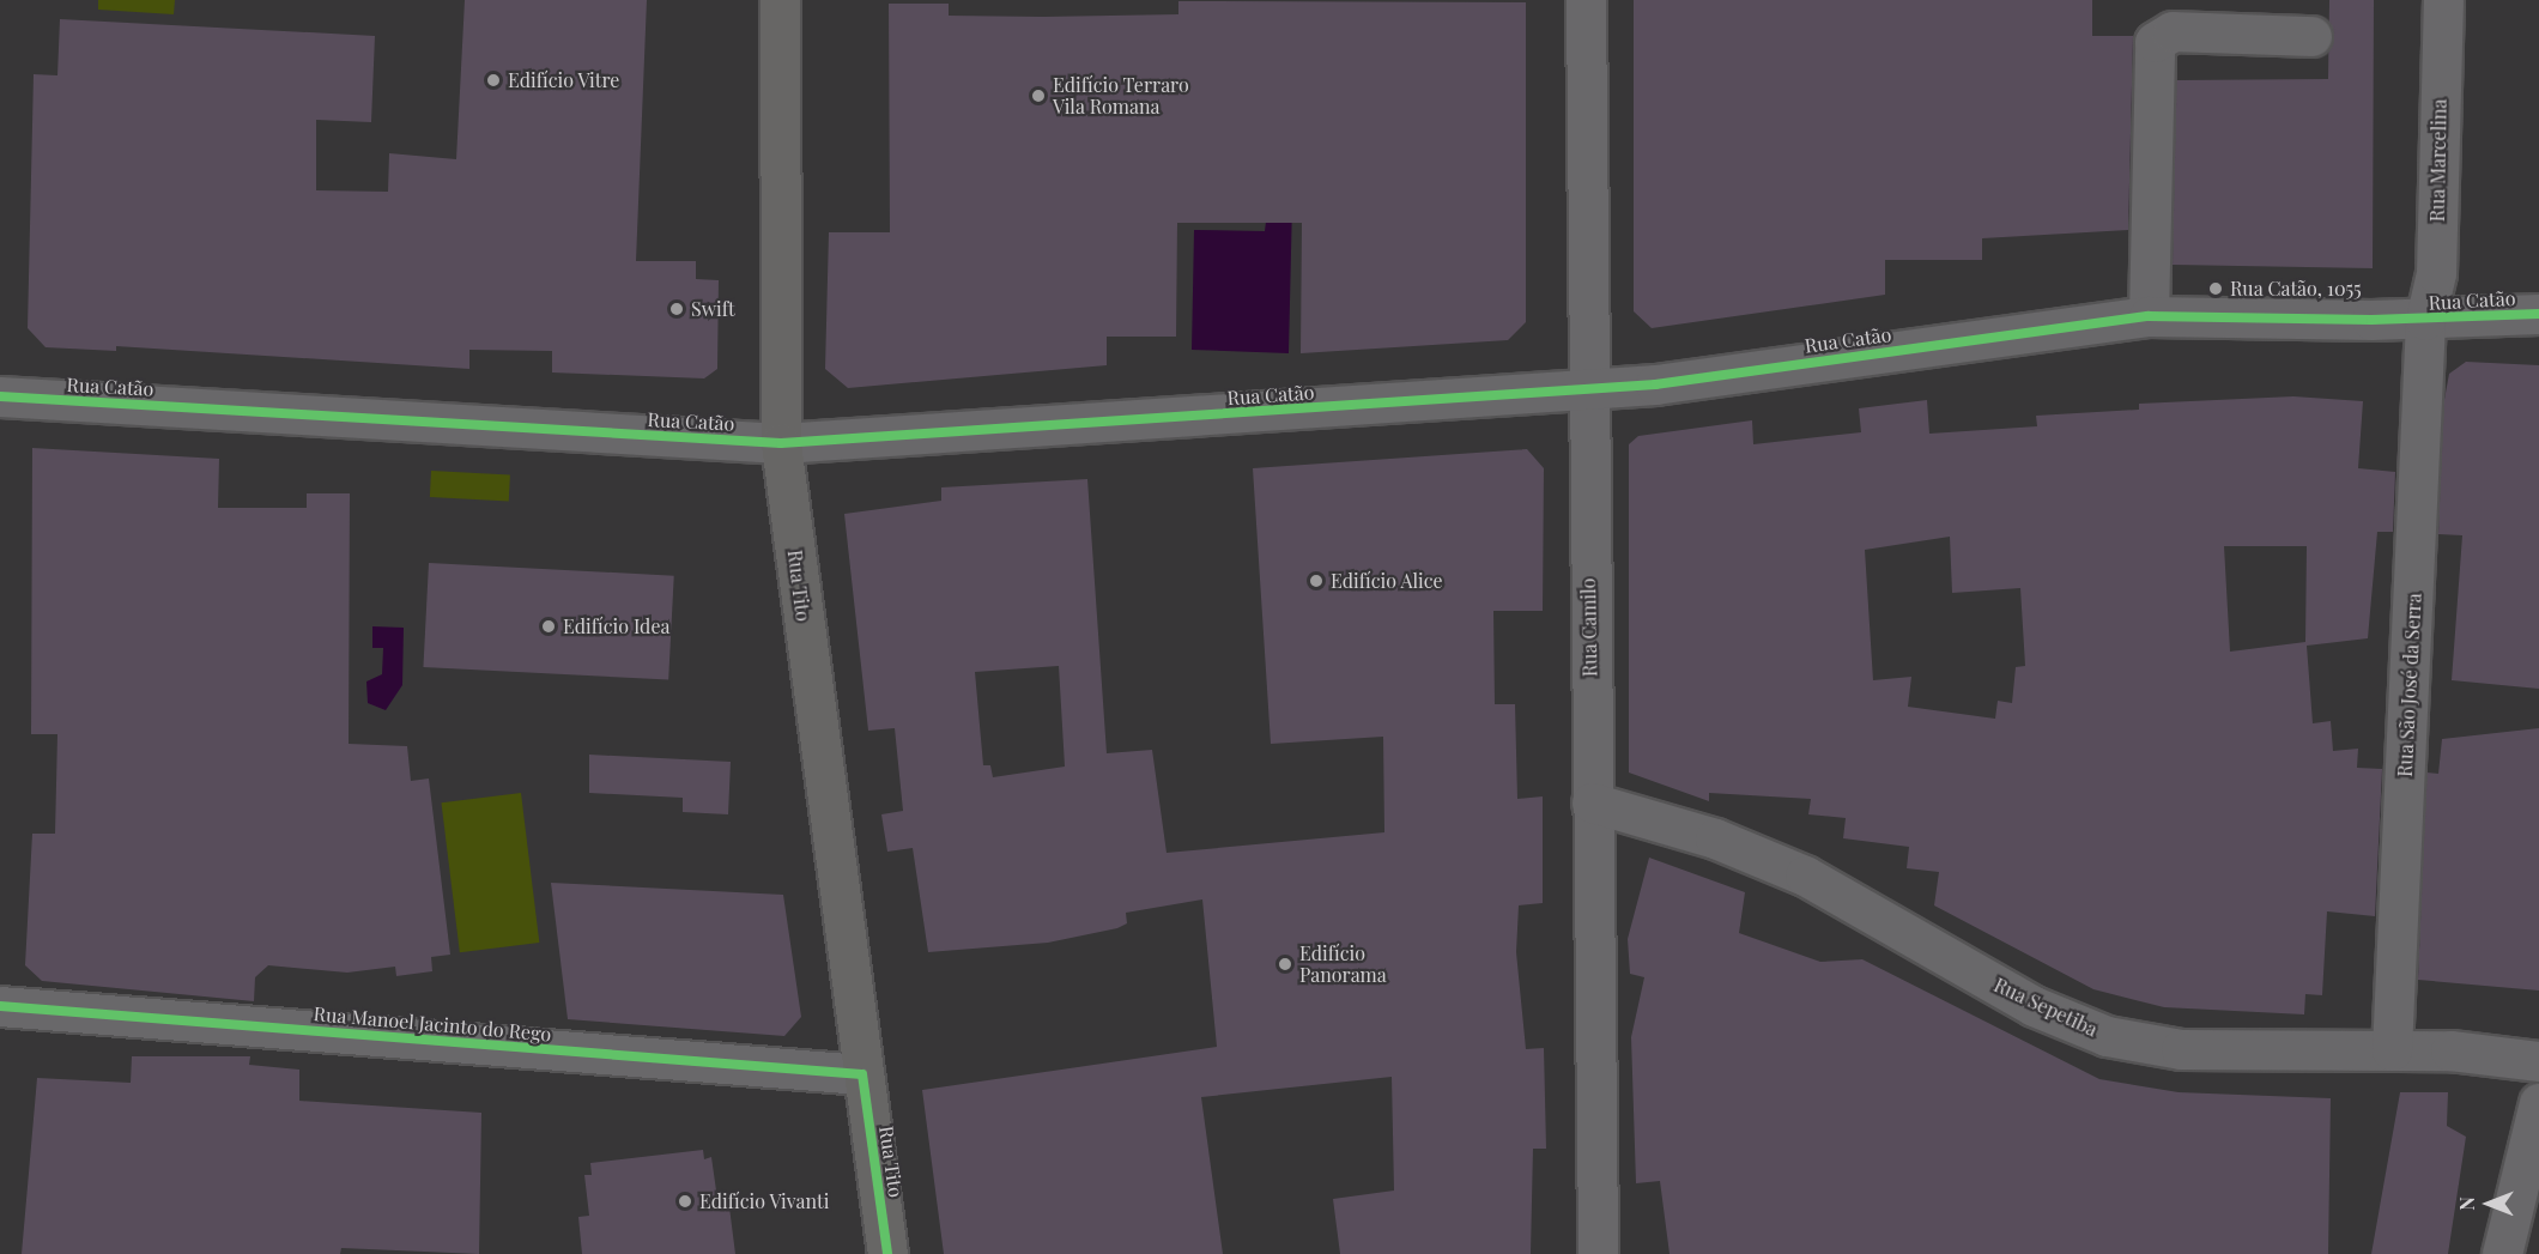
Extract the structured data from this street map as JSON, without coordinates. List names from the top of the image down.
{
  "streets": {
    "main road": ["Rua Tito"],
    "street": [
      "Rua Marcelina",
      "Rua Catão",
      "Rua Camilo",
      "Rua São José da Serra",
      "Rua Sepetiba",
      "Rua Manoel Jacinto do Rego"
    ]
  },
  "crossings": [
    ["Rua Marcelina", "Rua Catão"],
    ["Rua Marcelina", "Rua São José da Serra"],
    ["Rua Catão", "Rua Tito"],
    ["Rua Catão", "Rua Camilo"],
    ["Rua Catão", "Rua São José da Serra"],
    ["Rua Tito", "Rua Manoel Jacinto do Rego"],
    ["Rua Camilo", "Rua Sepetiba"],
    ["Rua São José da Serra", "Rua Sepetiba"]
  ],
  "places": [
    "Edifício Vitre",
    "Edifício Terraro Vila Romana",
    "Rua Catão, 1055",
    "Swift",
    "Edifício Alice",
    "Edifício Idea",
    "Edifício Panorama",
    "Edifício Vivanti"
  ],
  "north": "left"
}
